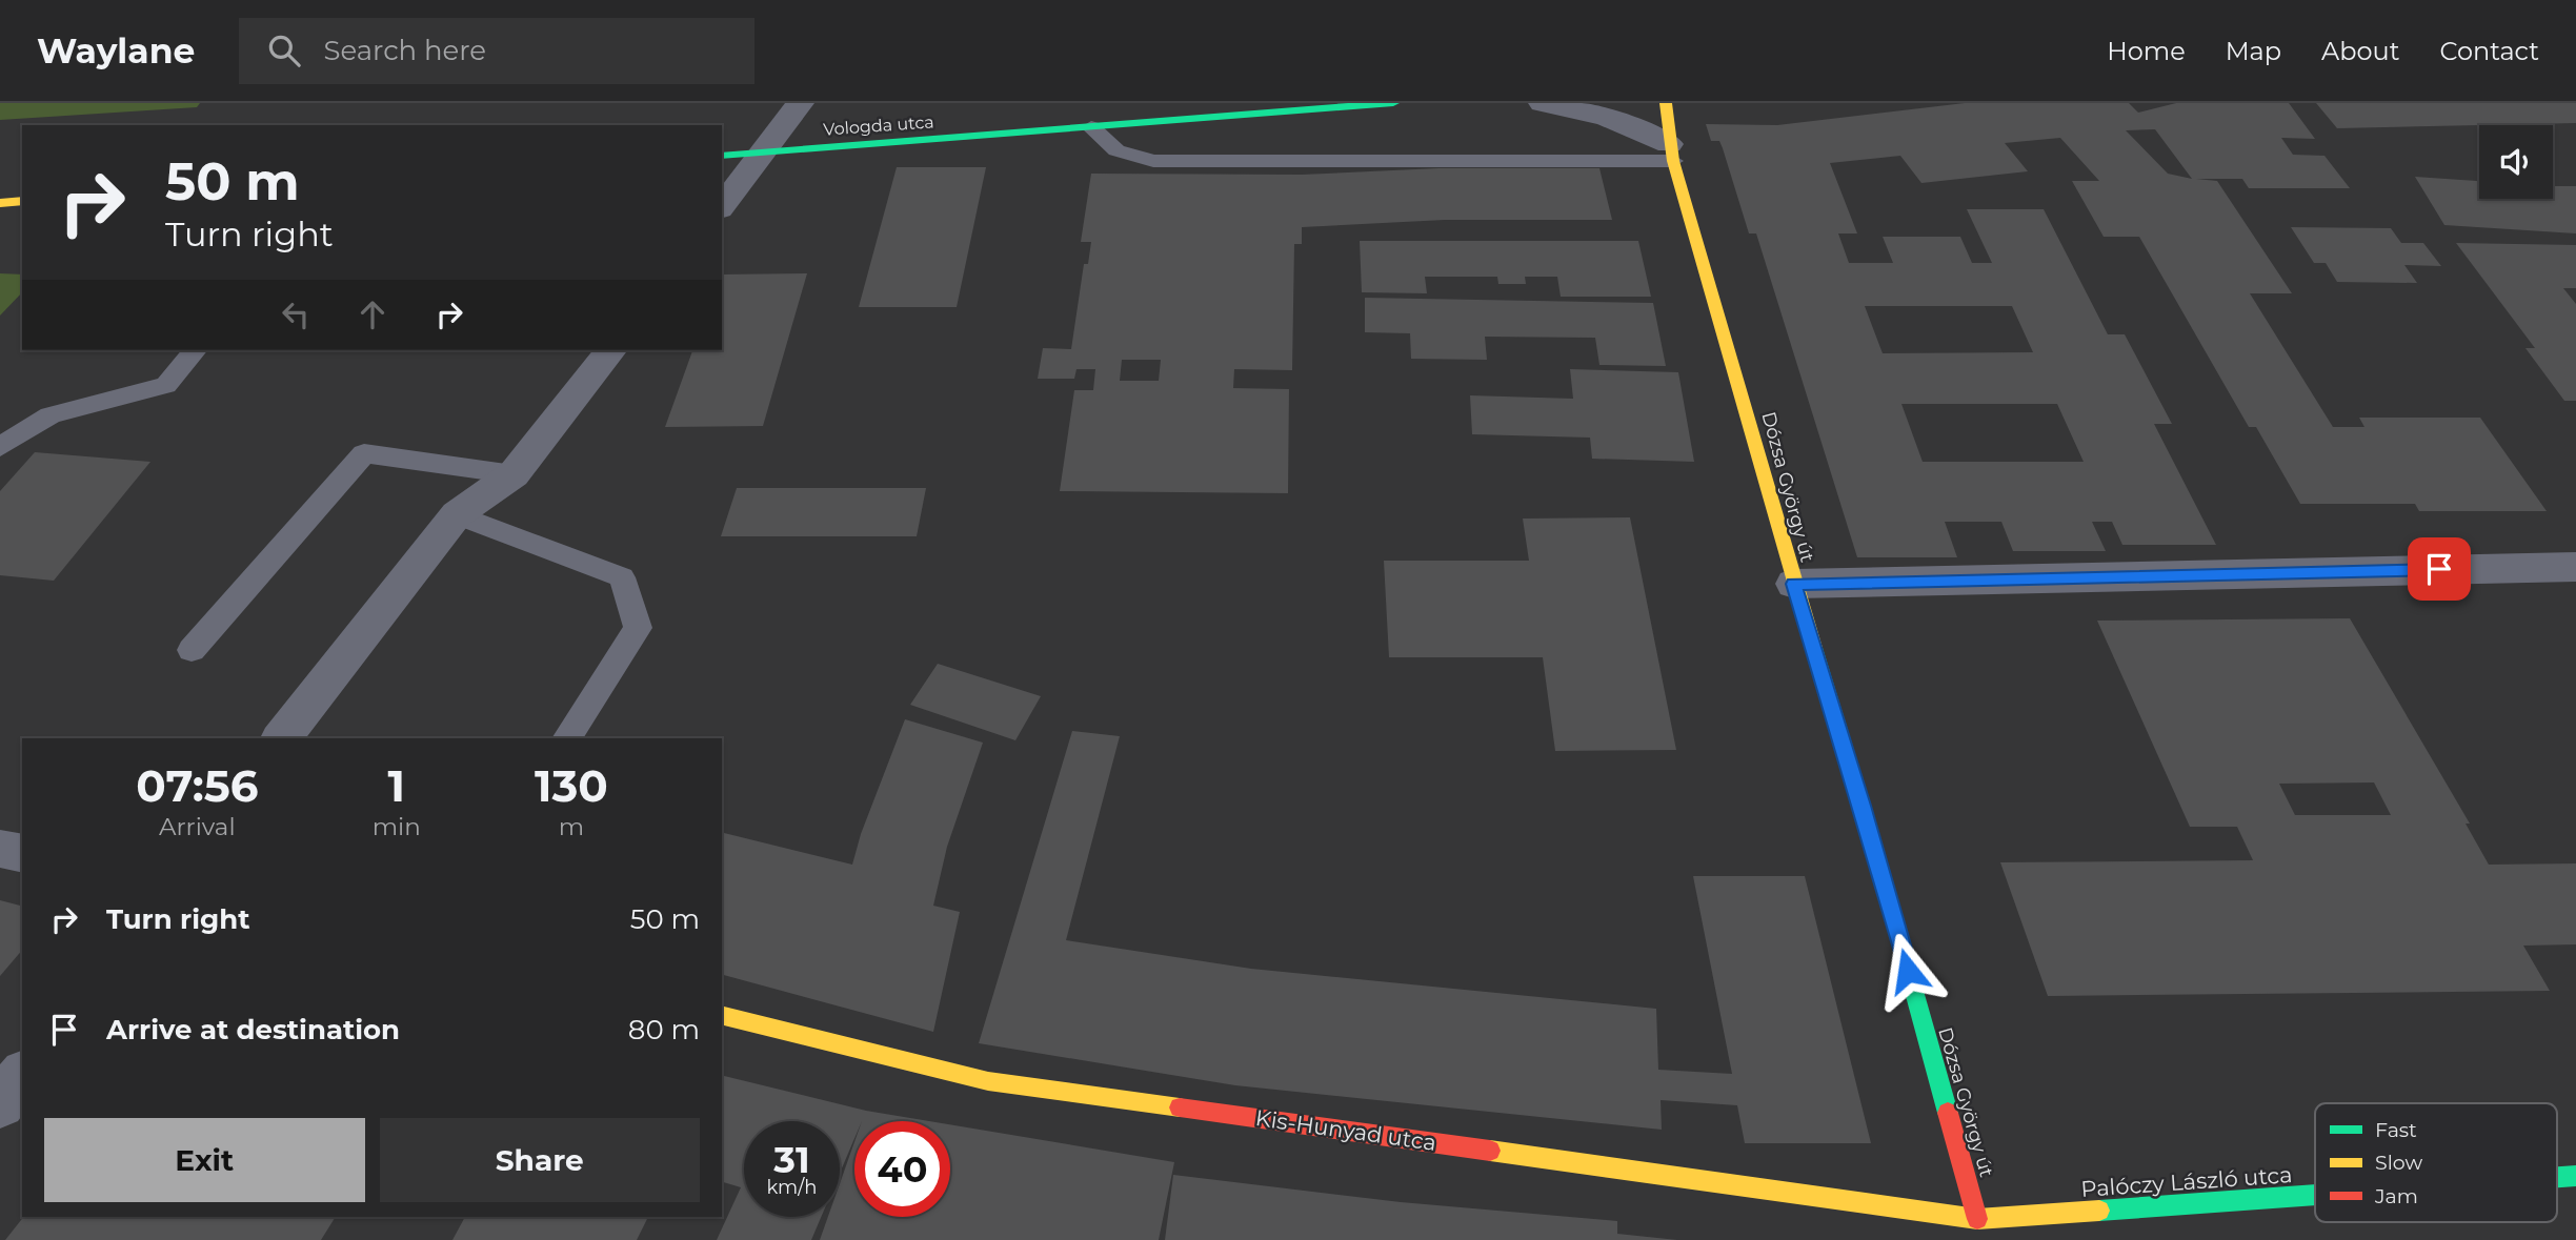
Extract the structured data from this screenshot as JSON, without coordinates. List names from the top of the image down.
{
  "streets": {
    "street": [
      "Vologda utca",
      "Dózsa György út",
      "Kis-Hunyad utca",
      "Palóczy László utca"
    ]
  },
  "crossings": [
    ["Dózsa György út", "Kis-Hunyad utca"],
    ["Dózsa György út", "Palóczy László utca"],
    ["Kis-Hunyad utca", "Palóczy László utca"]
  ],
  "legend": ["Fast", "Slow", "Jam"],
  "page": {
    "header": "Waylane",
    "search": "Search here",
    "nav": [
      "Home",
      "Map",
      "About",
      "Contact"
    ],
    "turn": ["50 m", "Turn right"],
    "eta": [
      "07:56",
      "Arrival",
      "1",
      "min",
      "130",
      "m"
    ],
    "list": [
      {
        "name": "Turn right",
        "value": "50 m"
      },
      {
        "name": "Arrive at destination",
        "value": "80 m"
      }
    ],
    "buttons": ["Exit", "Share"],
    "speed": "31 km/h",
    "limit": "40"
  }
}
